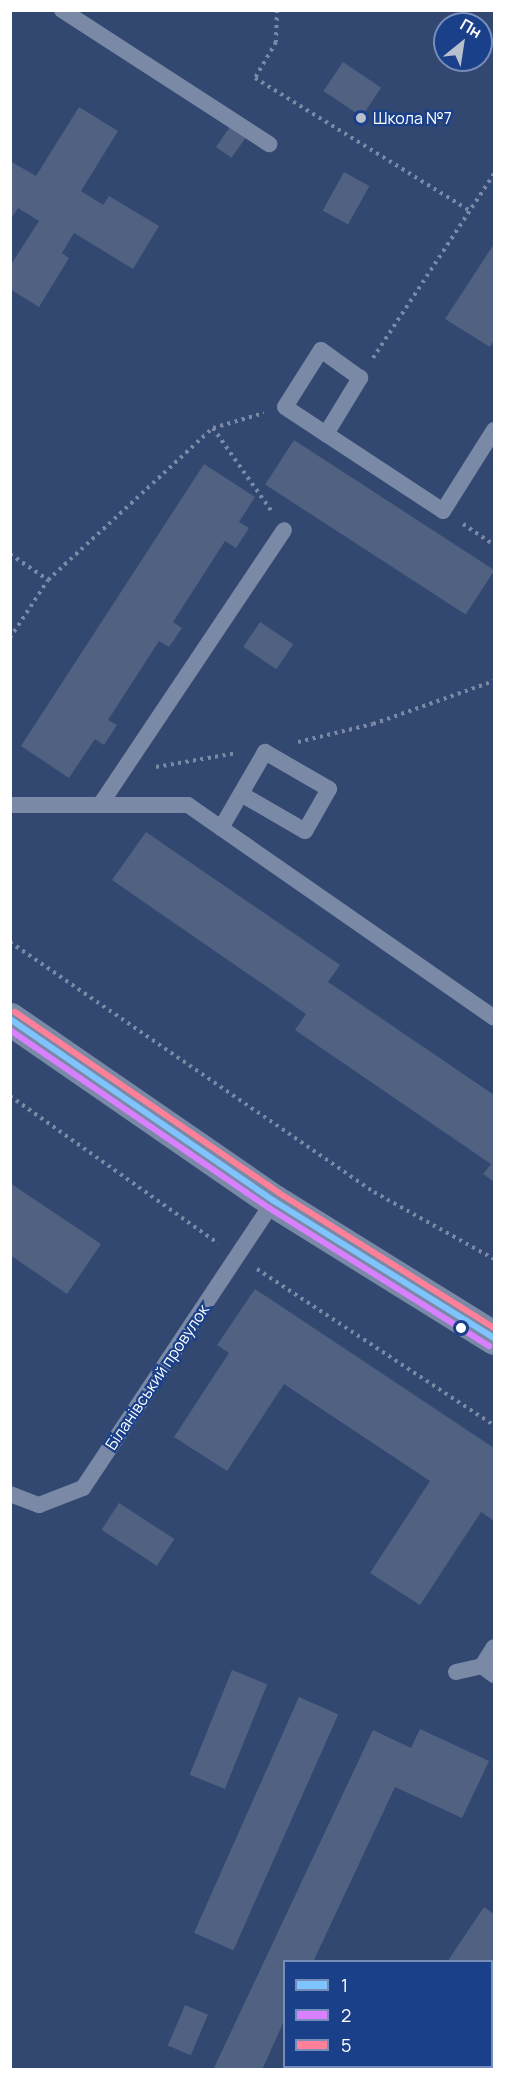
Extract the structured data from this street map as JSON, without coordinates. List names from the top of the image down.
{
  "streets": {
    "lane": ["Біланівський провулок"]
  },
  "places": ["Школа №7"],
  "lines": ["transit line 5", "transit line 1", "transit line 2"],
  "legend": ["1", "2", "5"],
  "north": "top right"
}
